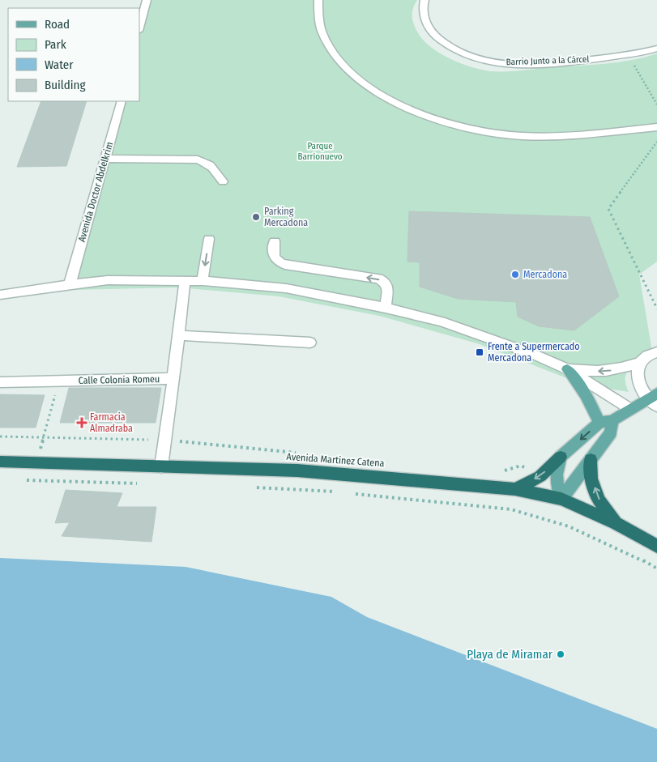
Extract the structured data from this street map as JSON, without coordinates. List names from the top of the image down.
{
  "streets": {
    "highway": ["Avenida Martinez Catena"],
    "street": ["Barrio Junto a la Cárcel", "Avenida Doctor Abdelkrim", "Calle Colonia Romeu"]
  },
  "crossings": [
    ["Calle Colonia Romeu", "Avenida Martinez Catena"]
  ],
  "parks": ["Parque Barrionuevo"],
  "places": {
    "other": ["Parking Mercadona", "Mercadona", "Playa de Miramar"],
    "transit": ["Frente a Supermercado Mercadona"],
    "health": ["Farmacia Almadraba"]
  },
  "legend": [
    "Road",
    "Park",
    "Water",
    "Building"
  ]
}
